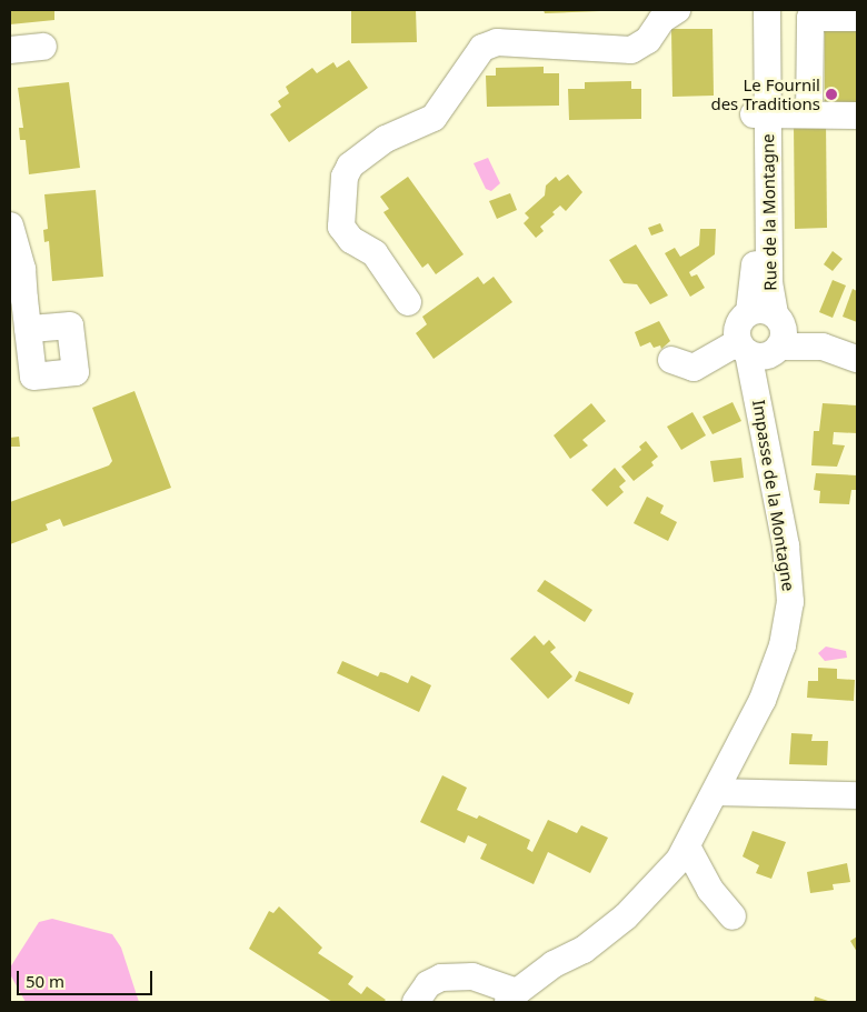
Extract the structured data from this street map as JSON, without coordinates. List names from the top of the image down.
{
  "streets": {
    "street": ["Rue de la Montagne", "Impasse de la Montagne"]
  },
  "crossings": [
    ["Rue de la Montagne", "Impasse de la Montagne"]
  ],
  "places": ["Le Fournil des Traditions"],
  "scale_bar": "50 m"
}
